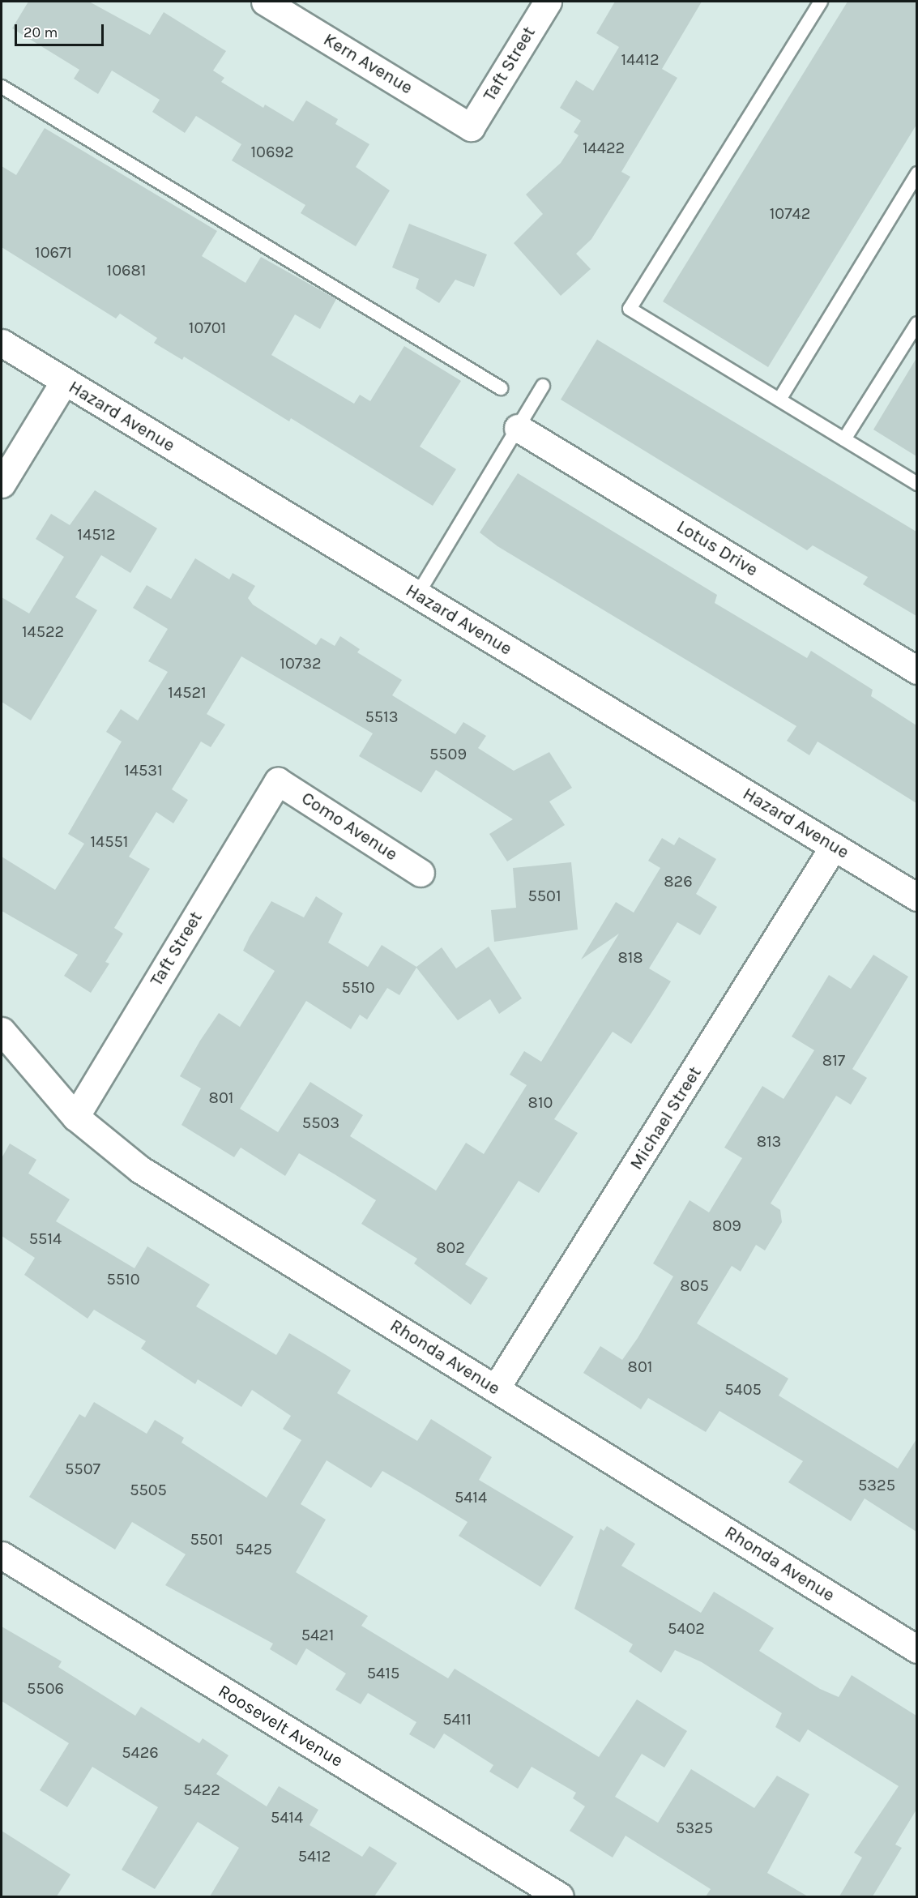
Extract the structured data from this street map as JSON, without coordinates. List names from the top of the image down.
{
  "streets": {
    "street": [
      "Kern Avenue",
      "Taft Street",
      "Hazard Avenue",
      "Lotus Drive",
      "Como Avenue",
      "Michael Street",
      "Rhonda Avenue",
      "Roosevelt Avenue"
    ]
  },
  "crossings": [
    ["Kern Avenue", "Taft Street"],
    ["Taft Street", "Como Avenue"],
    ["Taft Street", "Rhonda Avenue"],
    ["Hazard Avenue", "Michael Street"],
    ["Michael Street", "Rhonda Avenue"]
  ],
  "house_numbers": [
    "14412",
    "14422",
    "10692",
    "10742",
    "10671",
    "10681",
    "10701",
    "14512",
    "14522",
    "10732",
    "14521",
    "5513",
    "5509",
    "14531",
    "14551",
    "826",
    "5501",
    "818",
    "5510",
    "817",
    "801",
    "810",
    "5503",
    "813",
    "809",
    "5514",
    "802",
    "5510",
    "805",
    "801",
    "5405",
    "5507",
    "5325",
    "5505",
    "5414",
    "5501",
    "5425",
    "5402",
    "5421",
    "5415",
    "5506",
    "5411",
    "5426",
    "5422",
    "5414",
    "5325",
    "5412"
  ],
  "scale_bar": "20 m"
}
